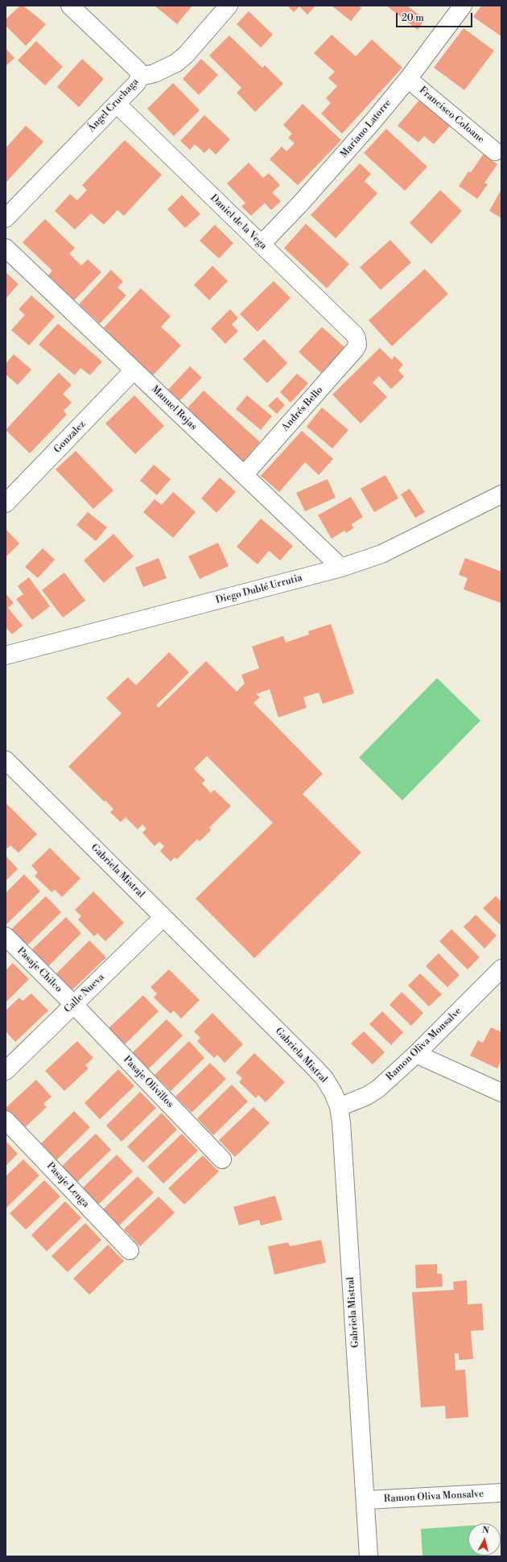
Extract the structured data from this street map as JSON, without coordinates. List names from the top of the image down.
{
  "streets": {
    "street": [
      "Ángel Cruchaga",
      "Francisco Coloane",
      "Mariano Latorre",
      "Daniel de la Vega",
      "Manuel Rojas",
      "Andrés Bello",
      "Gonzalez",
      "Diego Dublé Urrutia",
      "Gabriela Mistral",
      "Pasaje Chilco",
      "Calle Nueva",
      "Ramon Oliva Monsalve",
      "Pasaje Olivillos",
      "Pasaje Lenga"
    ]
  },
  "crossings": [
    ["Ángel Cruchaga", "Daniel de la Vega"],
    ["Francisco Coloane", "Mariano Latorre"],
    ["Mariano Latorre", "Daniel de la Vega"],
    ["Daniel de la Vega", "Andrés Bello"],
    ["Manuel Rojas", "Andrés Bello"],
    ["Manuel Rojas", "Gonzalez"],
    ["Manuel Rojas", "Diego Dublé Urrutia"],
    ["Gabriela Mistral", "Calle Nueva"],
    ["Gabriela Mistral", "Ramon Oliva Monsalve"],
    ["Pasaje Chilco", "Calle Nueva"],
    ["Pasaje Chilco", "Pasaje Olivillos"],
    ["Calle Nueva", "Pasaje Olivillos"]
  ],
  "scale_bar": "20 m",
  "north": "top"
}
